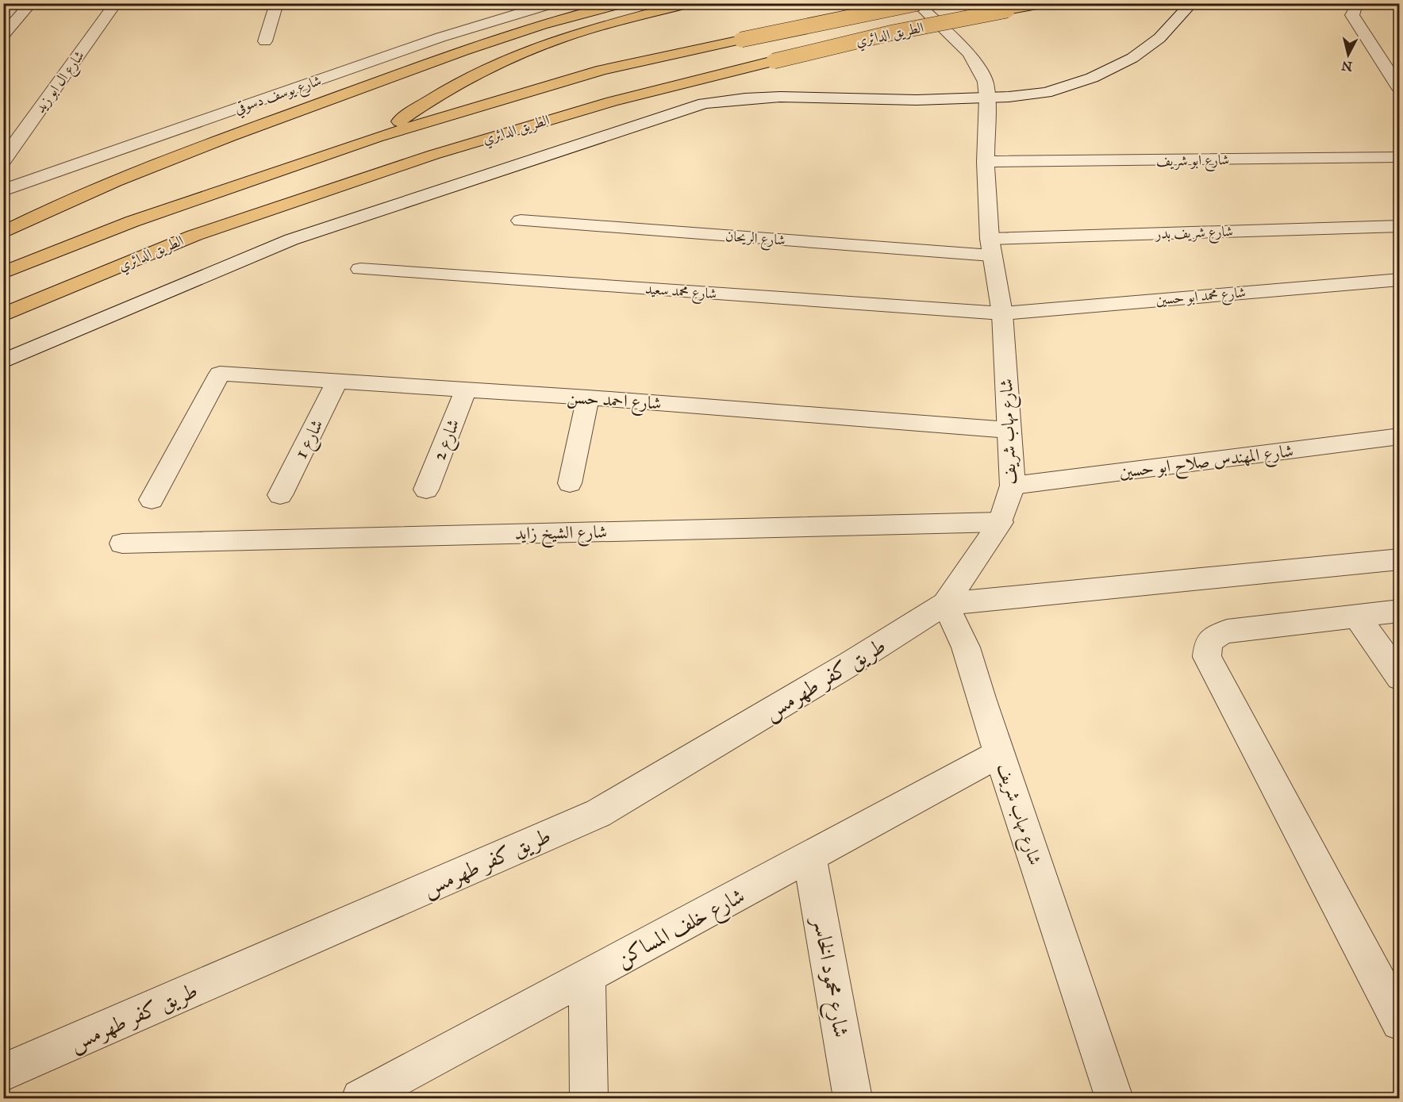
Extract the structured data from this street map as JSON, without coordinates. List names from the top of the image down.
{
  "streets": {
    "highway": ["الطريق الدائري"],
    "street": [
      "شارع ال ابو زيد",
      "شارع يوسف دسوقي",
      "شارع ابو شريف",
      "شارع شريف بدر",
      "شارع الريحان",
      "شارع محمد سعيد",
      "شارع محمد ابو حسين",
      "شارع احمد حسن",
      "شارع مهاب شريف",
      "شارع 1",
      "شارع 2",
      "شارع المهندس صلاح ابو حسين",
      "شارع الشيخ زايد",
      "طريق كفر طهرمس",
      "شارع خلف المساكن",
      "شارع محمود الخاسر"
    ]
  },
  "crossings": [
    ["الطريق الدائري", "شارع مهاب شريف"],
    ["شارع ابو شريف", "شارع مهاب شريف"],
    ["شارع شريف بدر", "شارع الريحان"],
    ["شارع شريف بدر", "شارع مهاب شريف"],
    ["شارع الريحان", "شارع مهاب شريف"],
    ["شارع محمد سعيد", "شارع محمد ابو حسين"],
    ["شارع محمد سعيد", "شارع مهاب شريف"],
    ["شارع محمد ابو حسين", "شارع مهاب شريف"],
    ["شارع احمد حسن", "شارع مهاب شريف"],
    ["شارع احمد حسن", "شارع 1"],
    ["شارع احمد حسن", "شارع 2"],
    ["شارع مهاب شريف", "شارع المهندس صلاح ابو حسين"],
    ["شارع مهاب شريف", "شارع الشيخ زايد"],
    ["شارع مهاب شريف", "طريق كفر طهرمس"],
    ["شارع مهاب شريف", "شارع خلف المساكن"],
    ["شارع خلف المساكن", "شارع محمود الخاسر"]
  ],
  "north": "bottom"
}
